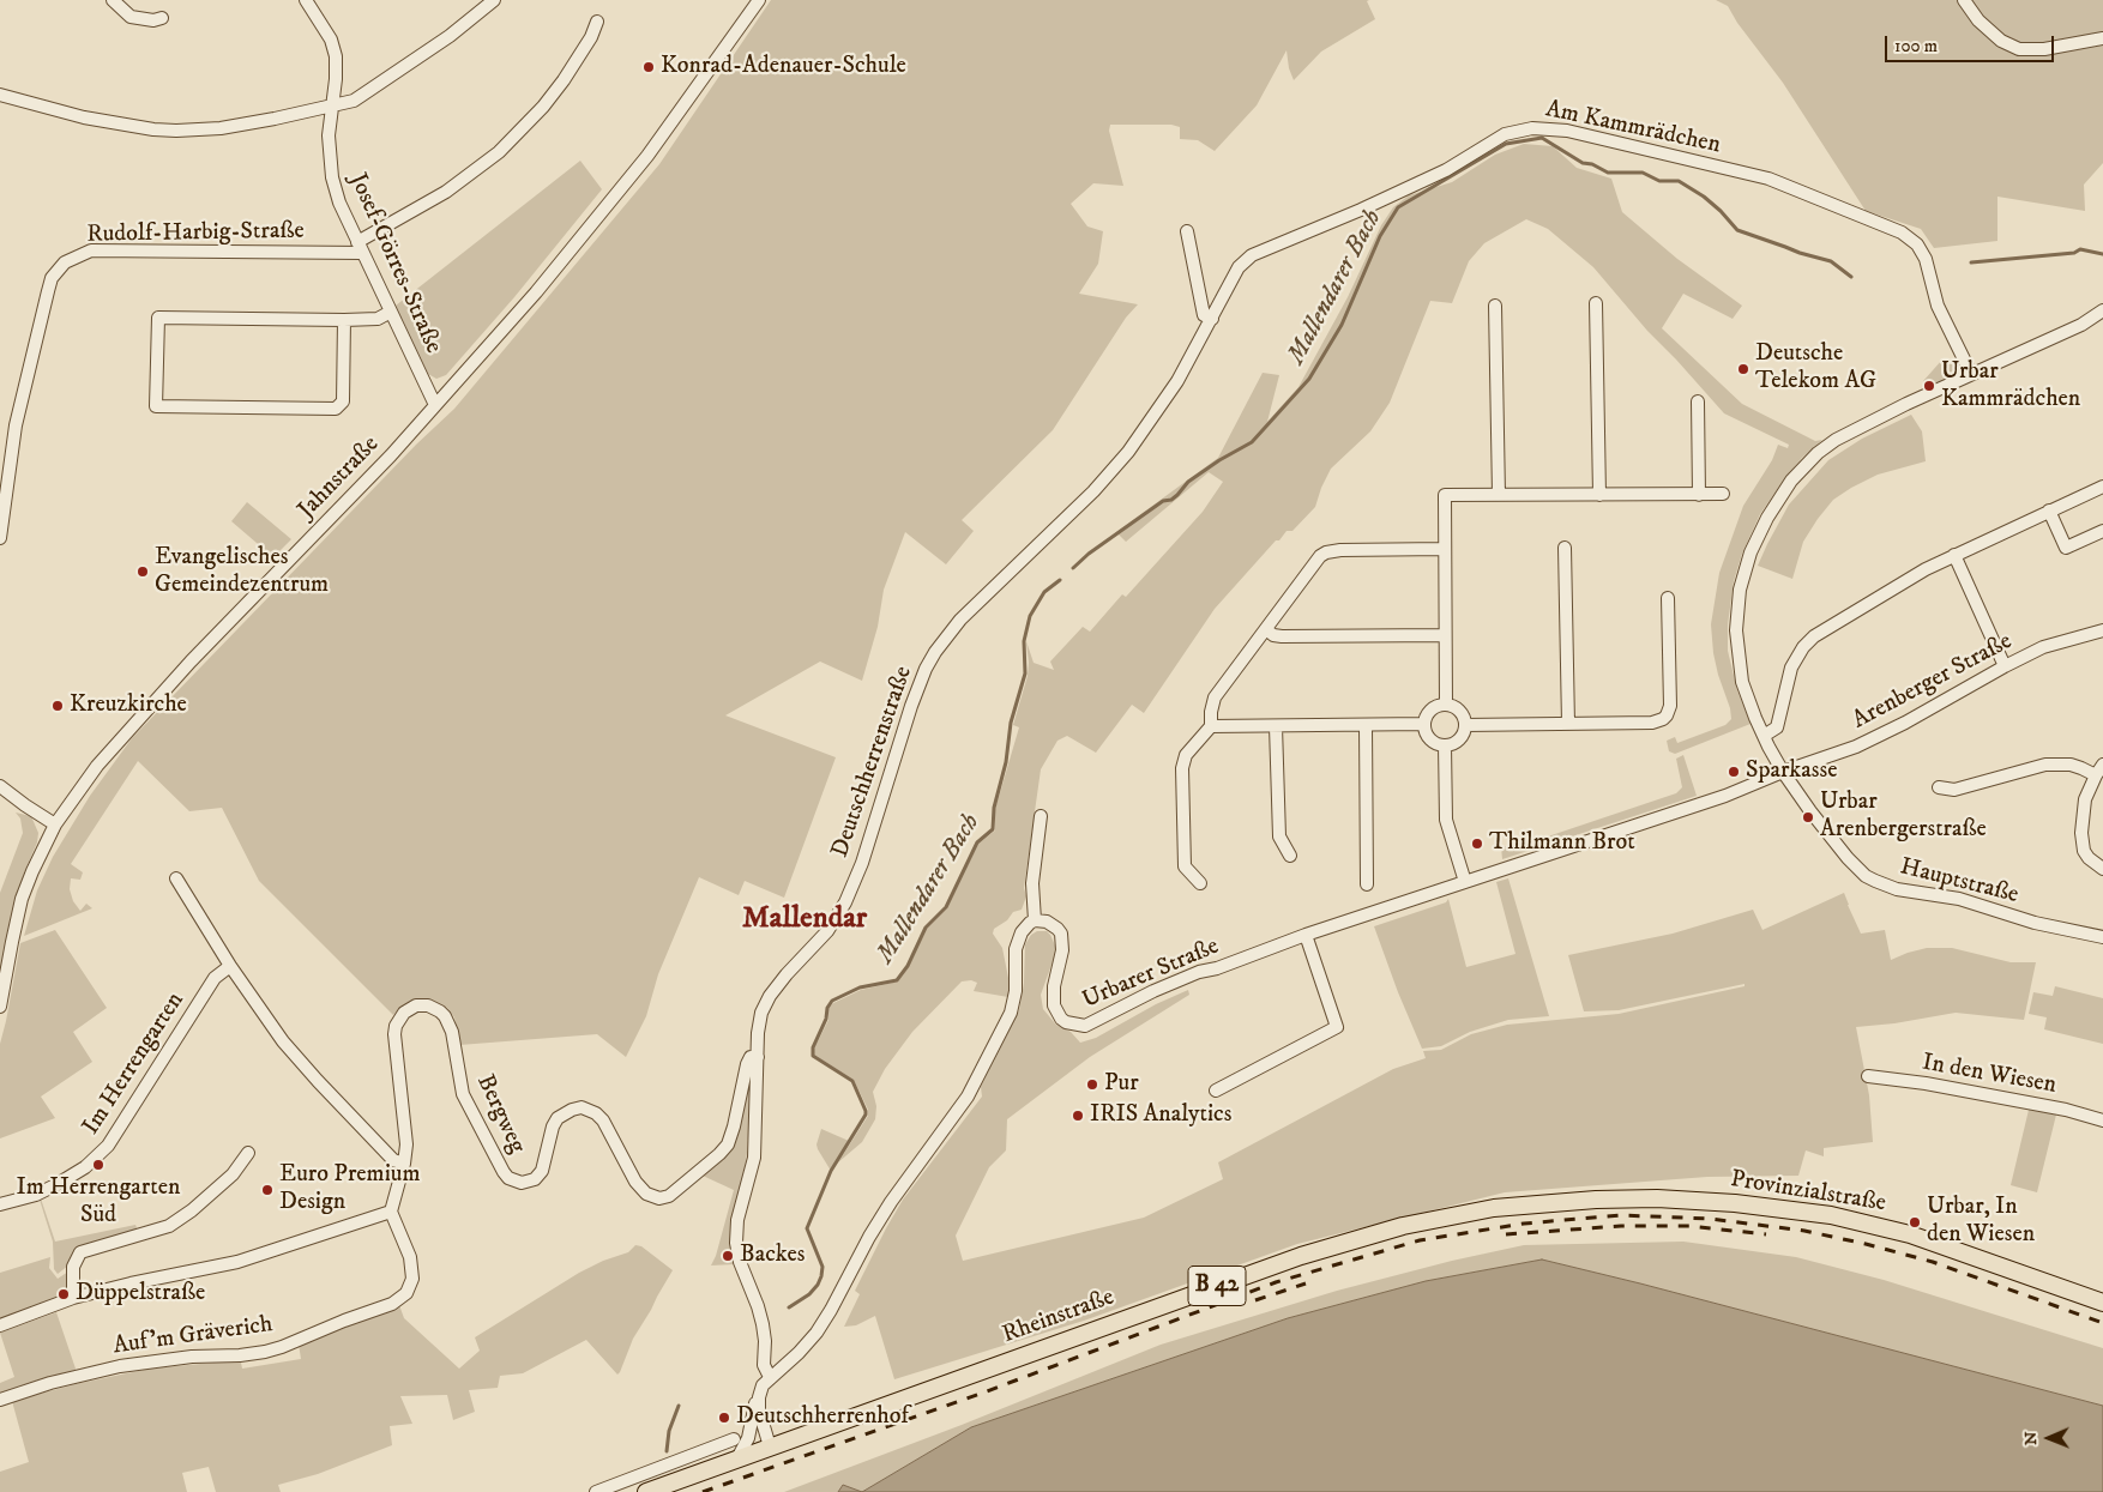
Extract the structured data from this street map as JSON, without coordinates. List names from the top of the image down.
{
  "streets": {
    "main road": ["Provinzialstraße", "B 42", "Rheinstraße"],
    "street": [
      "Am Kammrädchen",
      "Rudolf-Harbig-Straße",
      "Josef-Görres-Straße",
      "Jahnstraße",
      "Arenberger Straße",
      "Deutschherrenstraße",
      "Hauptstraße",
      "Urbarer Straße",
      "Im Herrengarten",
      "In den Wiesen",
      "Bergweg",
      "Auf'm Gräverich"
    ]
  },
  "crossings": [
    ["Am Kammrädchen", "Deutschherrenstraße"],
    ["Am Kammrädchen", "Hauptstraße"],
    ["Rudolf-Harbig-Straße", "Josef-Görres-Straße"],
    ["Josef-Görres-Straße", "Jahnstraße"],
    ["Arenberger Straße", "Hauptstraße"],
    ["Arenberger Straße", "Urbarer Straße"],
    ["Deutschherrenstraße", "Bergweg"],
    ["Hauptstraße", "Urbarer Straße"],
    ["Bergweg", "Auf'm Gräverich"],
    ["Provinzialstraße", "Rheinstraße"]
  ],
  "districts": ["Mallendar"],
  "water": ["Mallendarer Bach"],
  "places": [
    "Konrad-Adenauer-Schule",
    "Deutsche Telekom AG",
    "Urbar Kammrädchen",
    "Evangelisches Gemeindezentrum",
    "Kreuzkirche",
    "Sparkasse",
    "Urbar Arenbergerstraße",
    "Thilmann Brot",
    "Pur",
    "IRIS Analytics",
    "Im Herrengarten Süd",
    "Euro Premium Design",
    "Urbar, In den Wiesen",
    "Backes",
    "Düppelstraße",
    "Deutschherrenhof"
  ],
  "scale_bar": "100 m",
  "north": "left"
}
